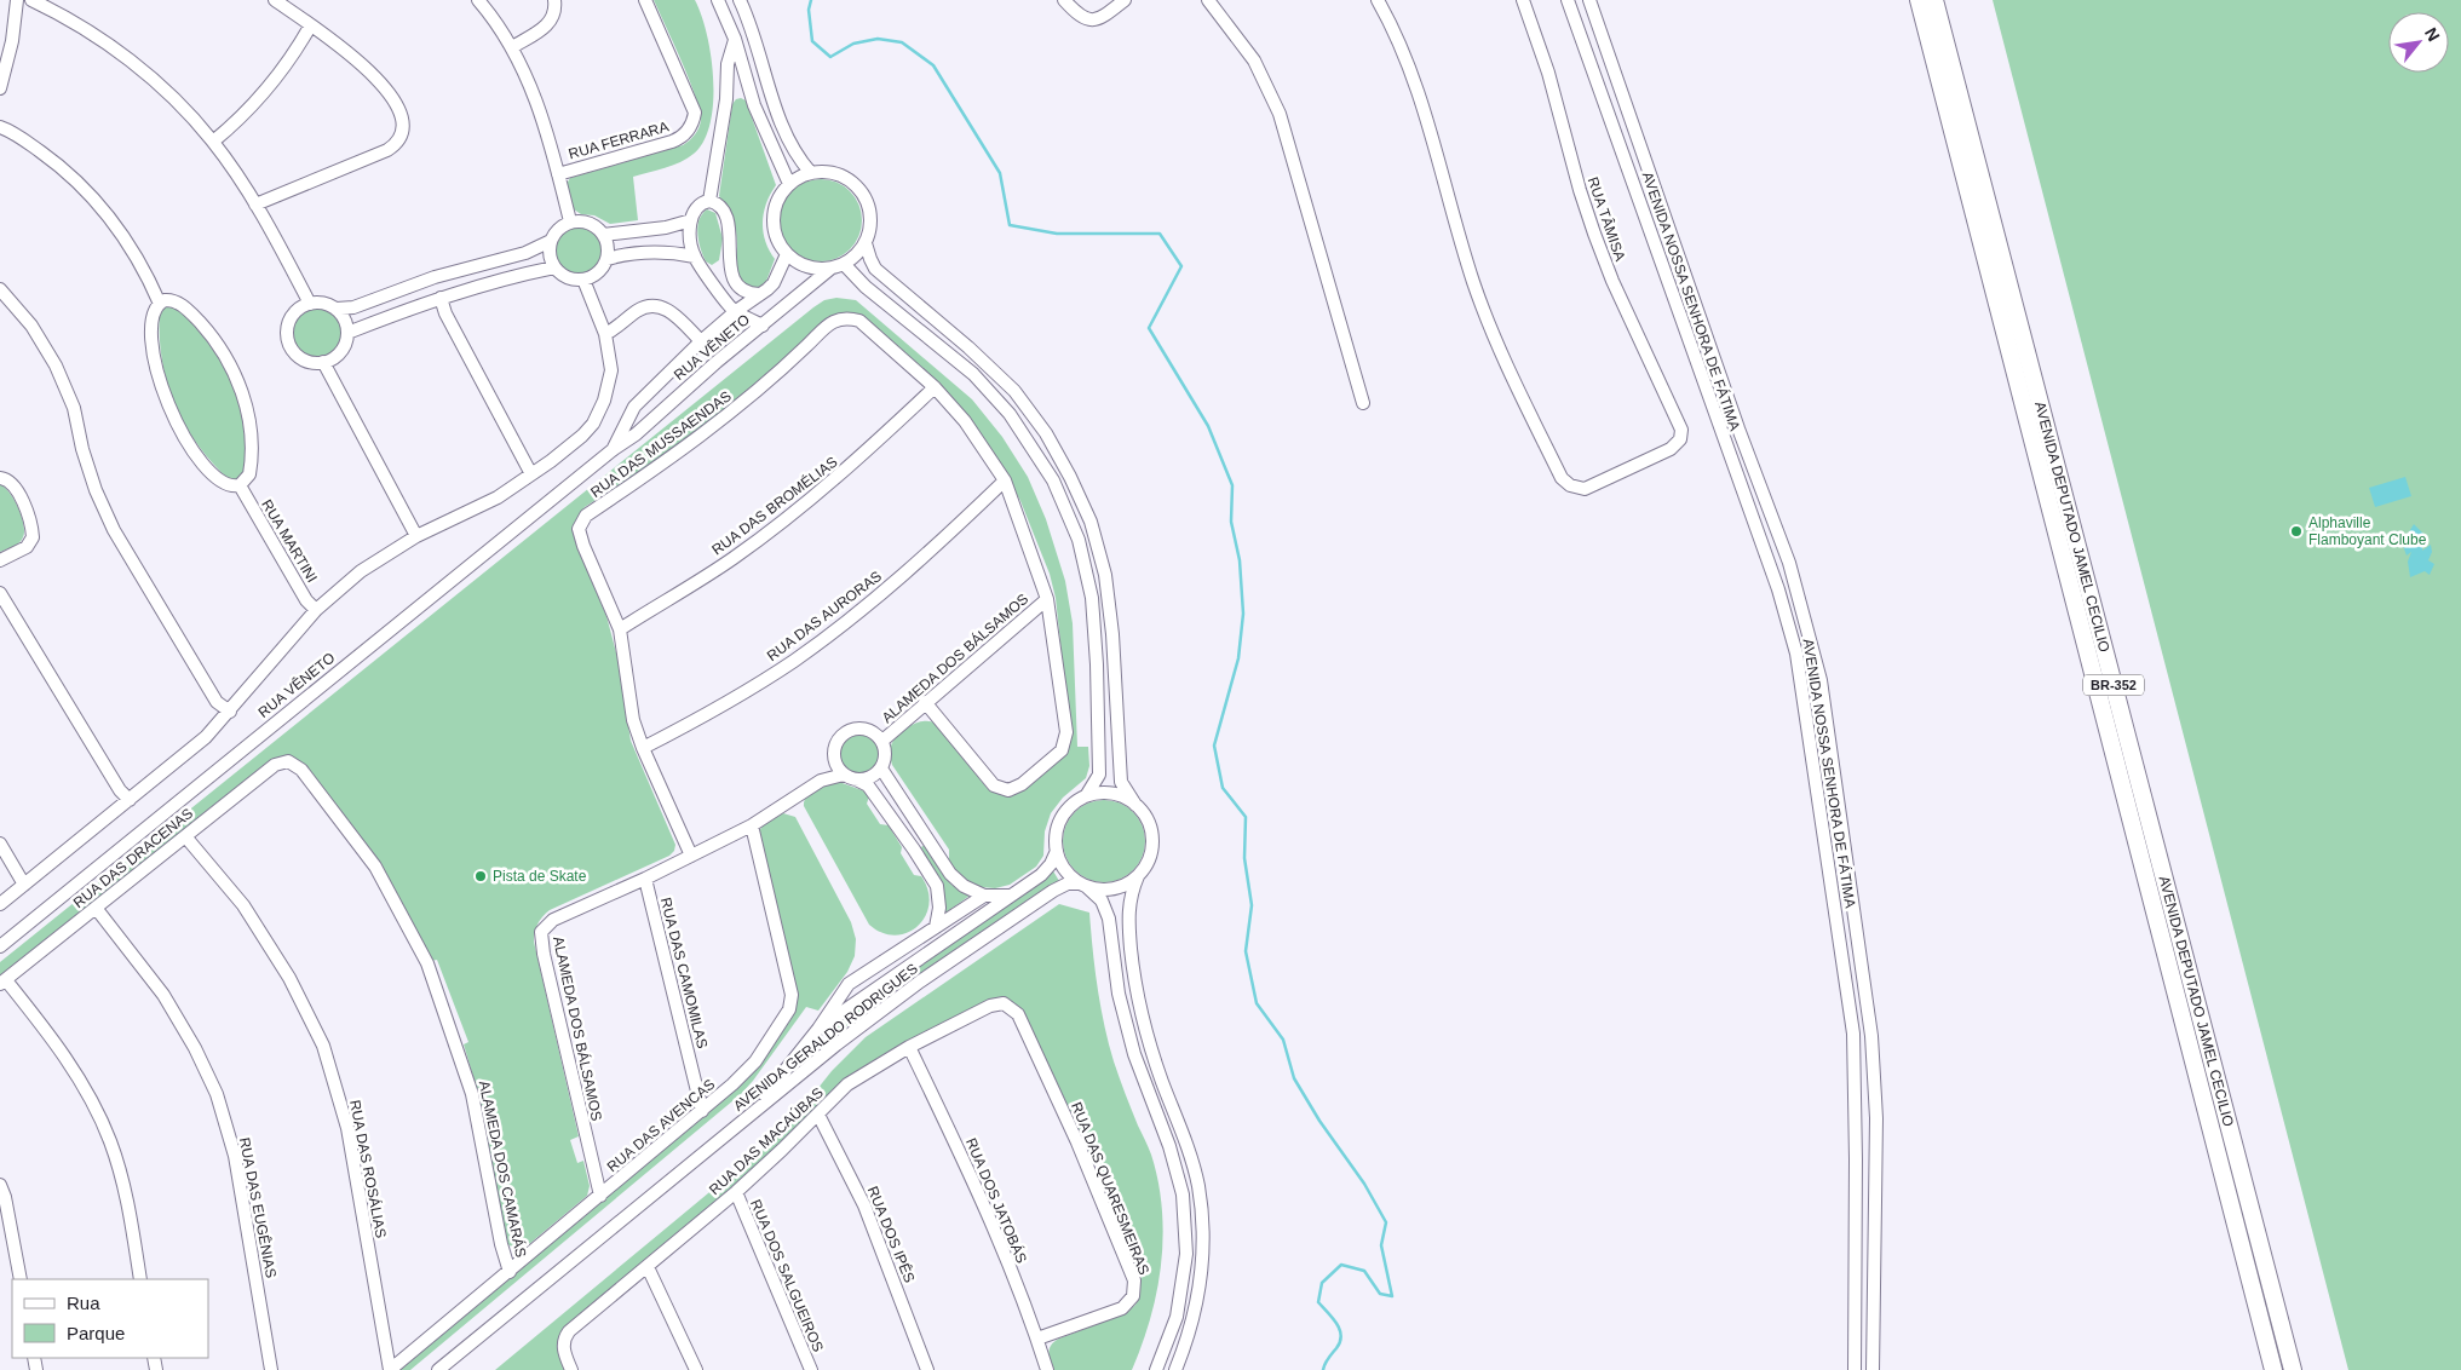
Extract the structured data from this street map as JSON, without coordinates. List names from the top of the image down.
{
  "streets": {
    "highway": ["AVENIDA DEPUTADO JAMEL CECILIO", "BR-352"],
    "street": [
      "RUA FERRARA",
      "RUA TÂMISA",
      "AVENIDA NOSSA SENHORA DE FÁTIMA",
      "RUA VÊNETO",
      "RUA DAS MUSSAENDAS",
      "RUA DAS BROMÉLIAS",
      "RUA MARTINI",
      "RUA DAS AURORAS",
      "ALAMEDA DOS BÁLSAMOS",
      "RUA DAS DRACENAS",
      "RUA DAS CAMOMILAS",
      "AVENIDA GERALDO RODRIGUES",
      "RUA DAS AVENCAS",
      "RUA DAS MACAÚBAS",
      "RUA DAS ROSÁLIAS",
      "ALAMEDA DOS CAMARÁS",
      "RUA DAS QUARESMEIRAS",
      "RUA DOS JATOBÁS",
      "RUA DAS EUGÊNIAS",
      "RUA DOS IPÊS",
      "RUA DOS SALGUEIROS"
    ]
  },
  "crossings": [
    ["RUA DAS MUSSAENDAS", "RUA DAS BROMÉLIAS"],
    ["ALAMEDA DOS BÁLSAMOS", "RUA DAS CAMOMILAS"],
    ["ALAMEDA DOS BÁLSAMOS", "RUA DAS AVENCAS"],
    ["RUA DAS DRACENAS", "RUA DAS ROSÁLIAS"],
    ["RUA DAS DRACENAS", "ALAMEDA DOS CAMARÁS"],
    ["RUA DAS DRACENAS", "RUA DAS EUGÊNIAS"],
    ["RUA DAS CAMOMILAS", "RUA DAS AVENCAS"],
    ["RUA DAS AVENCAS", "RUA DAS ROSÁLIAS"],
    ["RUA DAS AVENCAS", "ALAMEDA DOS CAMARÁS"],
    ["RUA DAS MACAÚBAS", "RUA DAS QUARESMEIRAS"],
    ["RUA DAS MACAÚBAS", "RUA DOS JATOBÁS"],
    ["RUA DAS MACAÚBAS", "RUA DOS IPÊS"],
    ["RUA DAS MACAÚBAS", "RUA DOS SALGUEIROS"],
    ["RUA DAS QUARESMEIRAS", "RUA DOS JATOBÁS"]
  ],
  "places": ["Alphaville Flamboyant Clube", "Pista de Skate"],
  "legend": ["Rua", "Parque"],
  "north": "top right"
}
